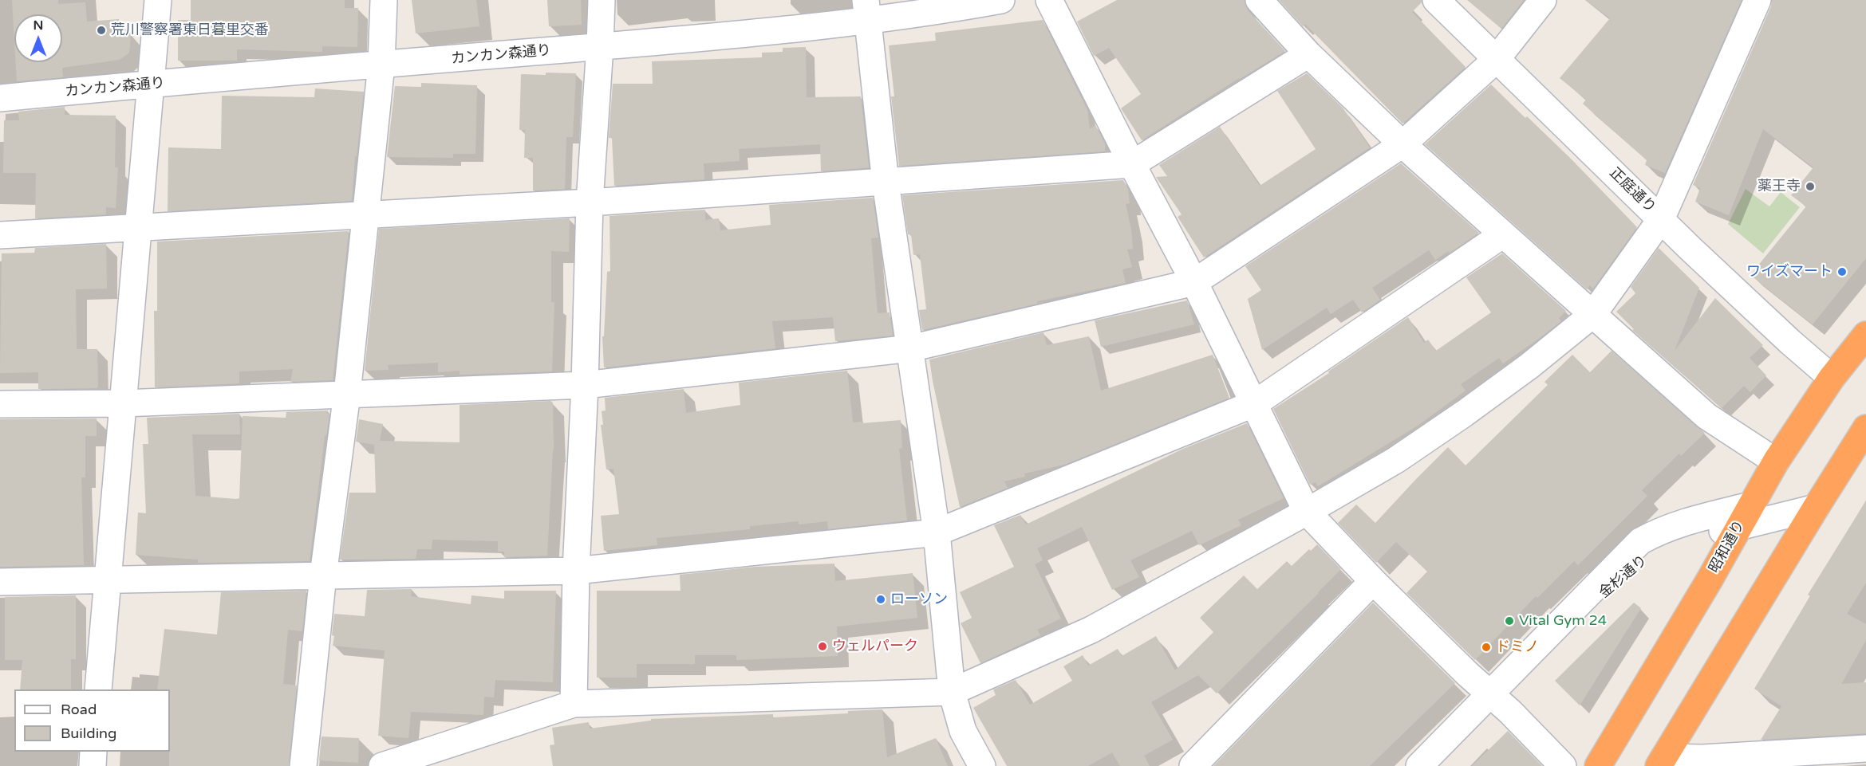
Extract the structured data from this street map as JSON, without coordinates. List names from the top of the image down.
{
  "streets": {
    "highway": ["昭和通り"],
    "street": ["カンカン森通り", "正庭通り", "金杉通り"]
  },
  "crossings": [
    ["正庭通り", "昭和通り"],
    ["昭和通り", "金杉通り"]
  ],
  "places": [
    "荒川警察署東日暮里交番",
    "薬王寺",
    "ワイズマート",
    "ローソン",
    "Vital Gym 24",
    "ウェルパーク",
    "ドミノ"
  ],
  "legend": ["Road", "Building"],
  "north": "top"
}
